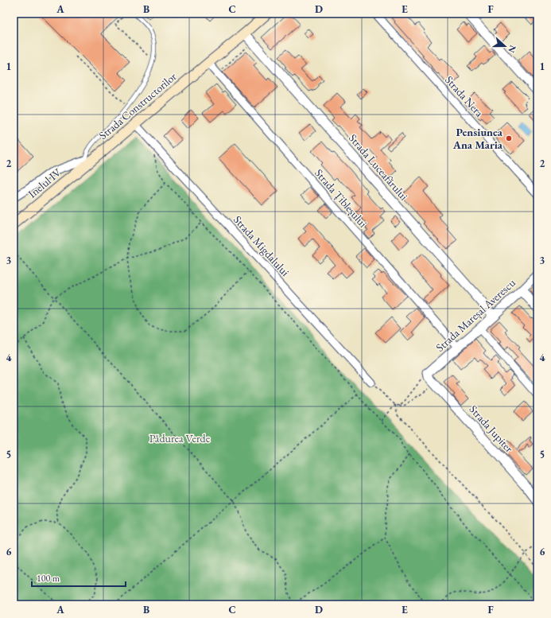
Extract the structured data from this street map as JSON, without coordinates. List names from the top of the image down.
{
  "streets": {
    "main road": ["Strada Constructorilor", "Inelul IV"],
    "street": [
      "Strada Nera",
      "Strada Luceafărului",
      "Strada Țibleșului",
      "Strada Migdalului",
      "Strada Mareșal Averescu",
      "Strada Jupiter"
    ]
  },
  "crossings": [
    ["Strada Constructorilor", "Strada Luceafărului"],
    ["Strada Constructorilor", "Inelul IV"],
    ["Strada Constructorilor", "Strada Țibleșului"],
    ["Strada Constructorilor", "Strada Migdalului"],
    ["Strada Luceafărului", "Strada Mareșal Averescu"],
    ["Strada Țibleșului", "Strada Mareșal Averescu"],
    ["Strada Mareșal Averescu", "Strada Jupiter"]
  ],
  "parks": ["Pădurea Verde"],
  "places": ["Pensiunea Ana Maria"],
  "scale_bar": "100 m",
  "north": "right",
  "grid": {
    "columns": [
      "A",
      "B",
      "C",
      "D",
      "E",
      "F"
    ],
    "rows": [
      "1",
      "2",
      "3",
      "4",
      "5",
      "6"
    ]
  }
}
